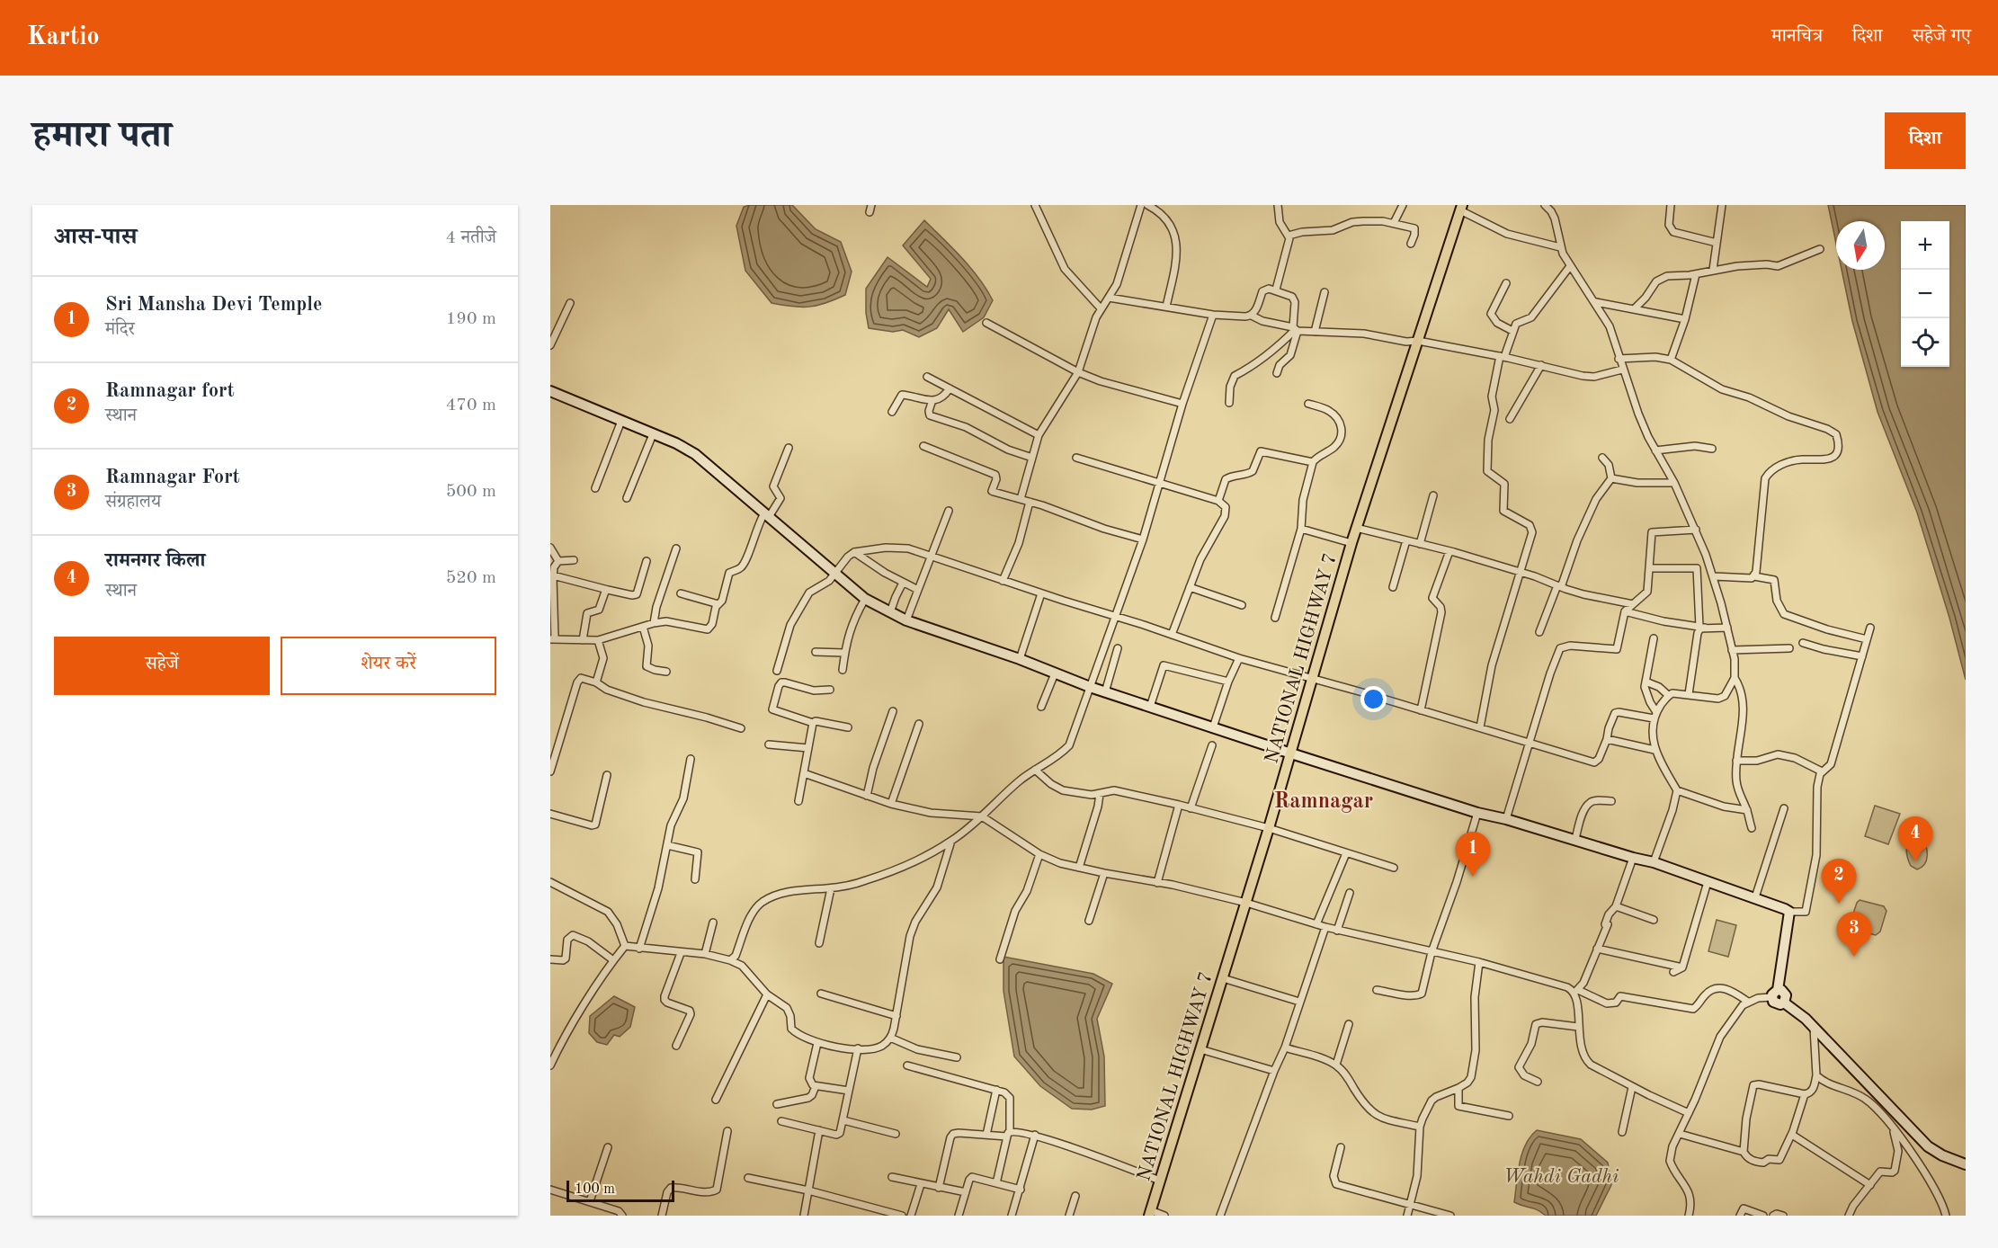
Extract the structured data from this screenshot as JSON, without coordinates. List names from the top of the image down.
{
  "streets": {
    "main road": ["NATIONAL HIGHWAY 7"]
  },
  "districts": ["Ramnagar"],
  "water": ["Wahdi Gadhi"],
  "scale_bar": "100 m",
  "north": "bottom",
  "page": {
    "header": "Kartio",
    "nav": ["मानचित्र", "दिशा", "सहेजे गए"],
    "title": "हमारा पता",
    "buttons": [
      "दिशा",
      ["सहेजें", "शेयर करें"]
    ],
    "heading": ["आस-पास", "4 नतीजे"],
    "map_buttons": ["+", "−"],
    "list": [
      {
        "mark": "1",
        "name": "Sri Mansha Devi Temple",
        "note": "मंदिर",
        "value": "190 m"
      },
      {
        "mark": "2",
        "name": "Ramnagar fort",
        "note": "स्थान",
        "value": "470 m"
      },
      {
        "mark": "3",
        "name": "Ramnagar Fort",
        "note": "संग्रहालय",
        "value": "500 m"
      },
      {
        "mark": "4",
        "name": "रामनगर किला",
        "note": "स्थान",
        "value": "520 m"
      }
    ],
    "pins": [
      "4",
      "1",
      "2",
      "3"
    ],
    "scale": "100 m"
  }
}
